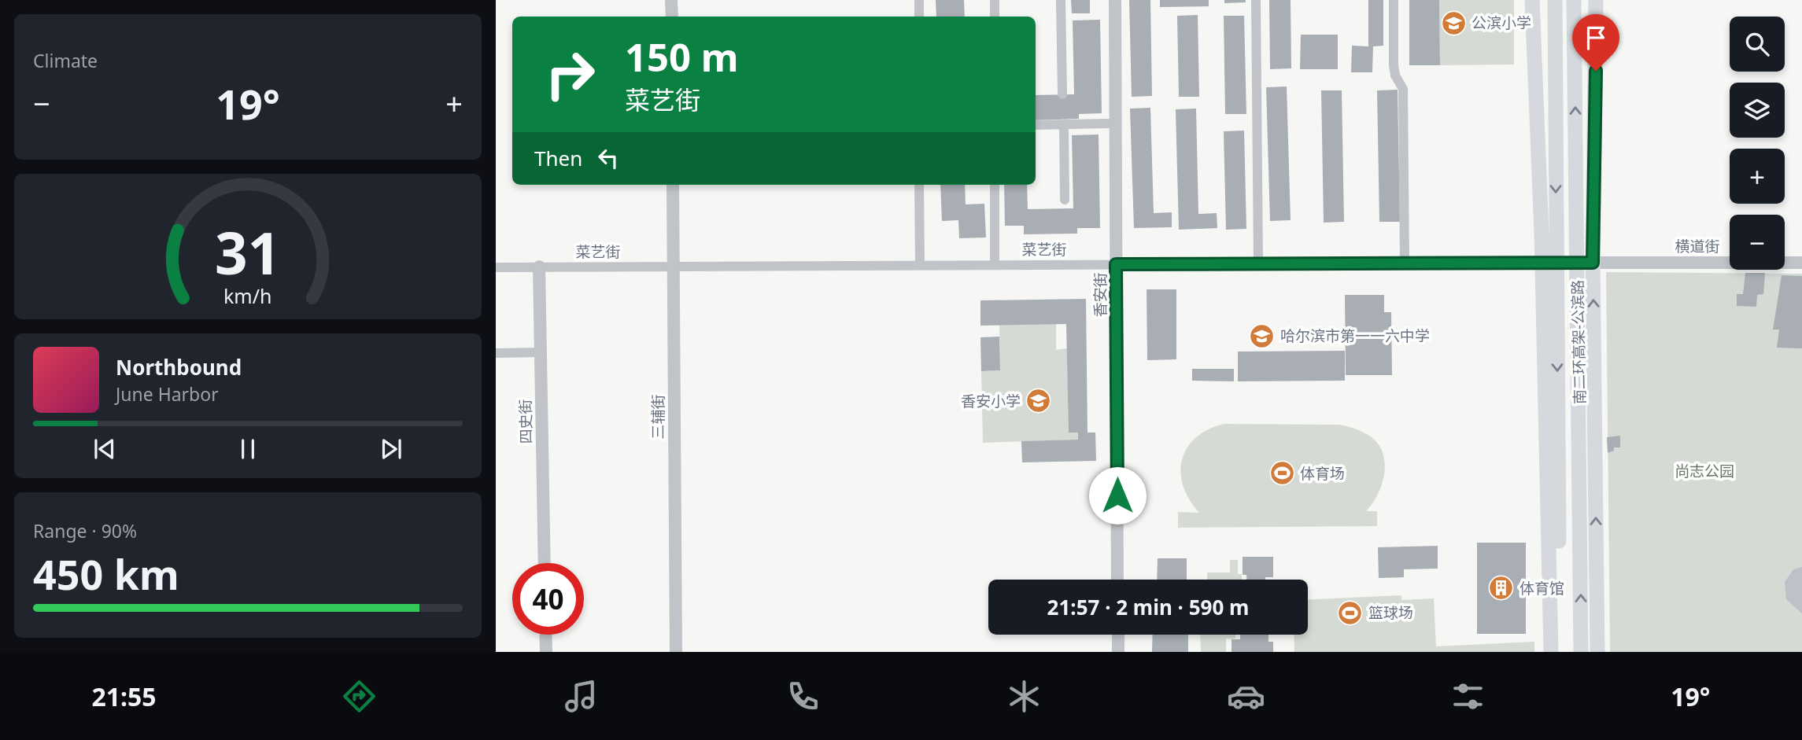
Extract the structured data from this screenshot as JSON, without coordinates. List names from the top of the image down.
{
  "streets": {
    "highway": ["南二环高架-公滨路"],
    "street": [
      "横道街",
      "菜艺街",
      "香安街",
      "三辅街",
      "四史街"
    ]
  },
  "crossings": [
    ["横道街", "菜艺街"],
    ["菜艺街", "香安街"],
    ["菜艺街", "三辅街"],
    ["菜艺街", "四史街"]
  ],
  "parks": ["尚志公园"],
  "places": {
    "school or university": ["公滨小学", "哈尔滨市第一一六中学", "香安小学"],
    "sports": ["体育场", "篮球场"],
    "building": ["体育馆"]
  },
  "page": {
    "tile": [
      "Climate",
      ["Range · 90%", "450 km"]
    ],
    "map_buttons": ["+", "−"],
    "turn": ["150 m", "菜艺街"],
    "heat": ["−", "19°", "+"],
    "then": "Then",
    "song": ["Northbound", "June Harbor"],
    "limit": "40",
    "trip": "21:57 · 2 min · 590 m",
    "tabs": ["21:55", "19°"],
    "gauge": ["31", "km/h"]
  }
}
